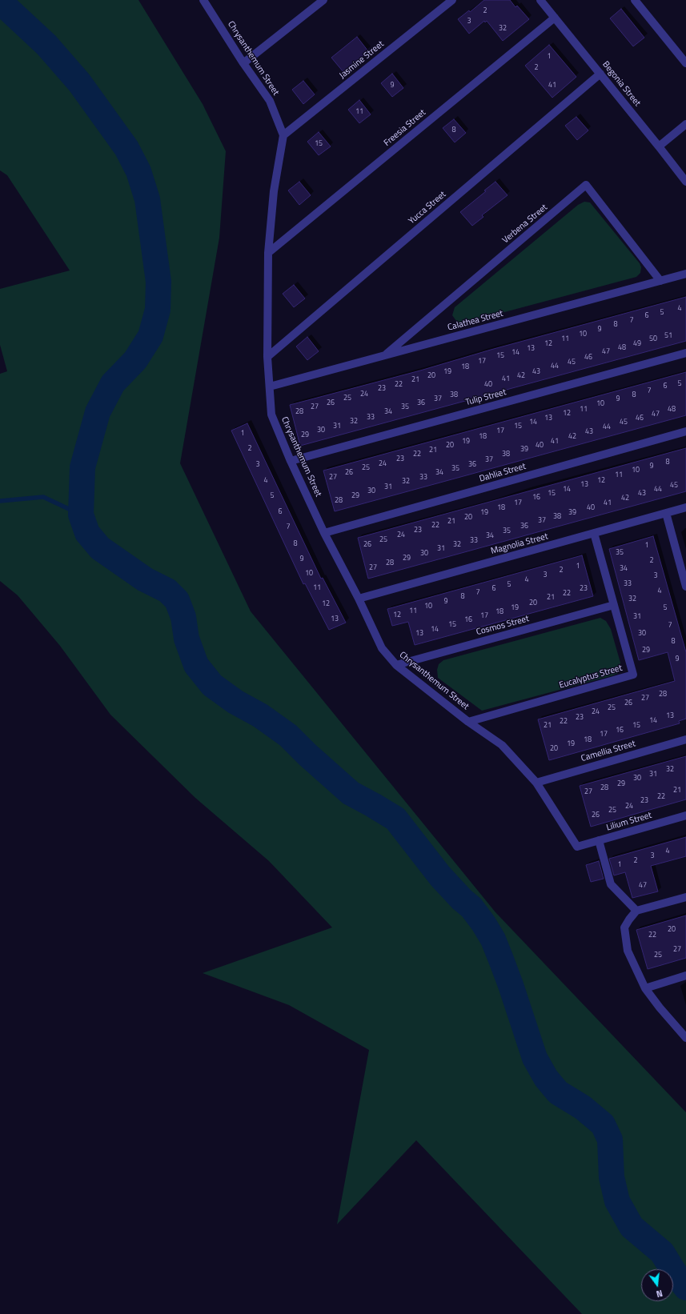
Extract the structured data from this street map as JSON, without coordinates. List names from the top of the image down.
{
  "streets": {
    "street": [
      "Chrysanthemum Street",
      "Jasmine Street",
      "Begonia Street",
      "Freesia Street",
      "Yucca Street",
      "Verbena Street",
      "Calathea Street",
      "Tulip Street",
      "Dahlia Street",
      "Magnolia Street",
      "Cosmos Street",
      "Eucalyptus Street",
      "Camellia Street",
      "Lilium Street"
    ]
  },
  "crossings": [
    ["Chrysanthemum Street", "Jasmine Street"],
    ["Chrysanthemum Street", "Freesia Street"],
    ["Chrysanthemum Street", "Yucca Street"],
    ["Chrysanthemum Street", "Calathea Street"],
    ["Chrysanthemum Street", "Tulip Street"],
    ["Chrysanthemum Street", "Dahlia Street"],
    ["Chrysanthemum Street", "Magnolia Street"],
    ["Chrysanthemum Street", "Cosmos Street"],
    ["Chrysanthemum Street", "Eucalyptus Street"],
    ["Chrysanthemum Street", "Camellia Street"],
    ["Chrysanthemum Street", "Lilium Street"],
    ["Begonia Street", "Freesia Street"],
    ["Begonia Street", "Yucca Street"],
    ["Verbena Street", "Calathea Street"],
    ["Magnolia Street", "Eucalyptus Street"],
    ["Cosmos Street", "Eucalyptus Street"]
  ],
  "house_numbers": [
    "2",
    "3",
    "32",
    "1",
    "2",
    "9",
    "41",
    "11",
    "8",
    "15",
    "4",
    "5",
    "6",
    "7",
    "8",
    "9",
    "10",
    "51",
    "11",
    "50",
    "12",
    "49",
    "48",
    "13",
    "47",
    "14",
    "15",
    "46",
    "17",
    "45",
    "44",
    "18",
    "19",
    "43",
    "20",
    "42",
    "41",
    "21",
    "5",
    "22",
    "40",
    "6",
    "23",
    "7",
    "24",
    "38",
    "8",
    "25",
    "37",
    "9",
    "26",
    "36",
    "10",
    "27",
    "35",
    "11",
    "48",
    "28",
    "34",
    "12",
    "47",
    "33",
    "13",
    "46",
    "32",
    "14",
    "45",
    "31",
    "15",
    "44",
    "30",
    "17",
    "43",
    "1",
    "29",
    "18",
    "42",
    "19",
    "41",
    "20",
    "40",
    "2",
    "39",
    "21",
    "22",
    "38",
    "23",
    "37",
    "8",
    "24",
    "3",
    "36",
    "9",
    "25",
    "35",
    "10",
    "26",
    "34",
    "11",
    "27",
    "33",
    "4",
    "12",
    "32",
    "13",
    "45",
    "31",
    "14",
    "44",
    "30",
    "15",
    "43",
    "5",
    "29",
    "16",
    "42",
    "28",
    "17",
    "41",
    "18",
    "40",
    "6",
    "19",
    "39",
    "38",
    "20",
    "37",
    "21",
    "22",
    "36",
    "7",
    "23",
    "35",
    "24",
    "34",
    "25",
    "33",
    "8",
    "26",
    "32",
    "1",
    "31",
    "35",
    "30",
    "29",
    "9",
    "2",
    "28",
    "1",
    "27",
    "34",
    "2",
    "10",
    "3",
    "3",
    "4",
    "33",
    "5",
    "11",
    "6",
    "23",
    "4",
    "7",
    "22",
    "8",
    "21",
    "32",
    "9",
    "20",
    "12",
    "10",
    "19",
    "5",
    "11",
    "18",
    "12",
    "17",
    "31",
    "13",
    "16",
    "15",
    "7",
    "14",
    "13",
    "30",
    "8",
    "29",
    "9",
    "28",
    "27",
    "26",
    "25",
    "24",
    "13",
    "23",
    "14",
    "22",
    "21",
    "15",
    "16",
    "17",
    "18",
    "19",
    "20",
    "32",
    "31",
    "30",
    "29",
    "28",
    "21",
    "27",
    "22",
    "23",
    "24",
    "25",
    "26",
    "4",
    "3",
    "2",
    "1",
    "47",
    "20",
    "22",
    "27",
    "25"
  ],
  "north": "bottom"
}
